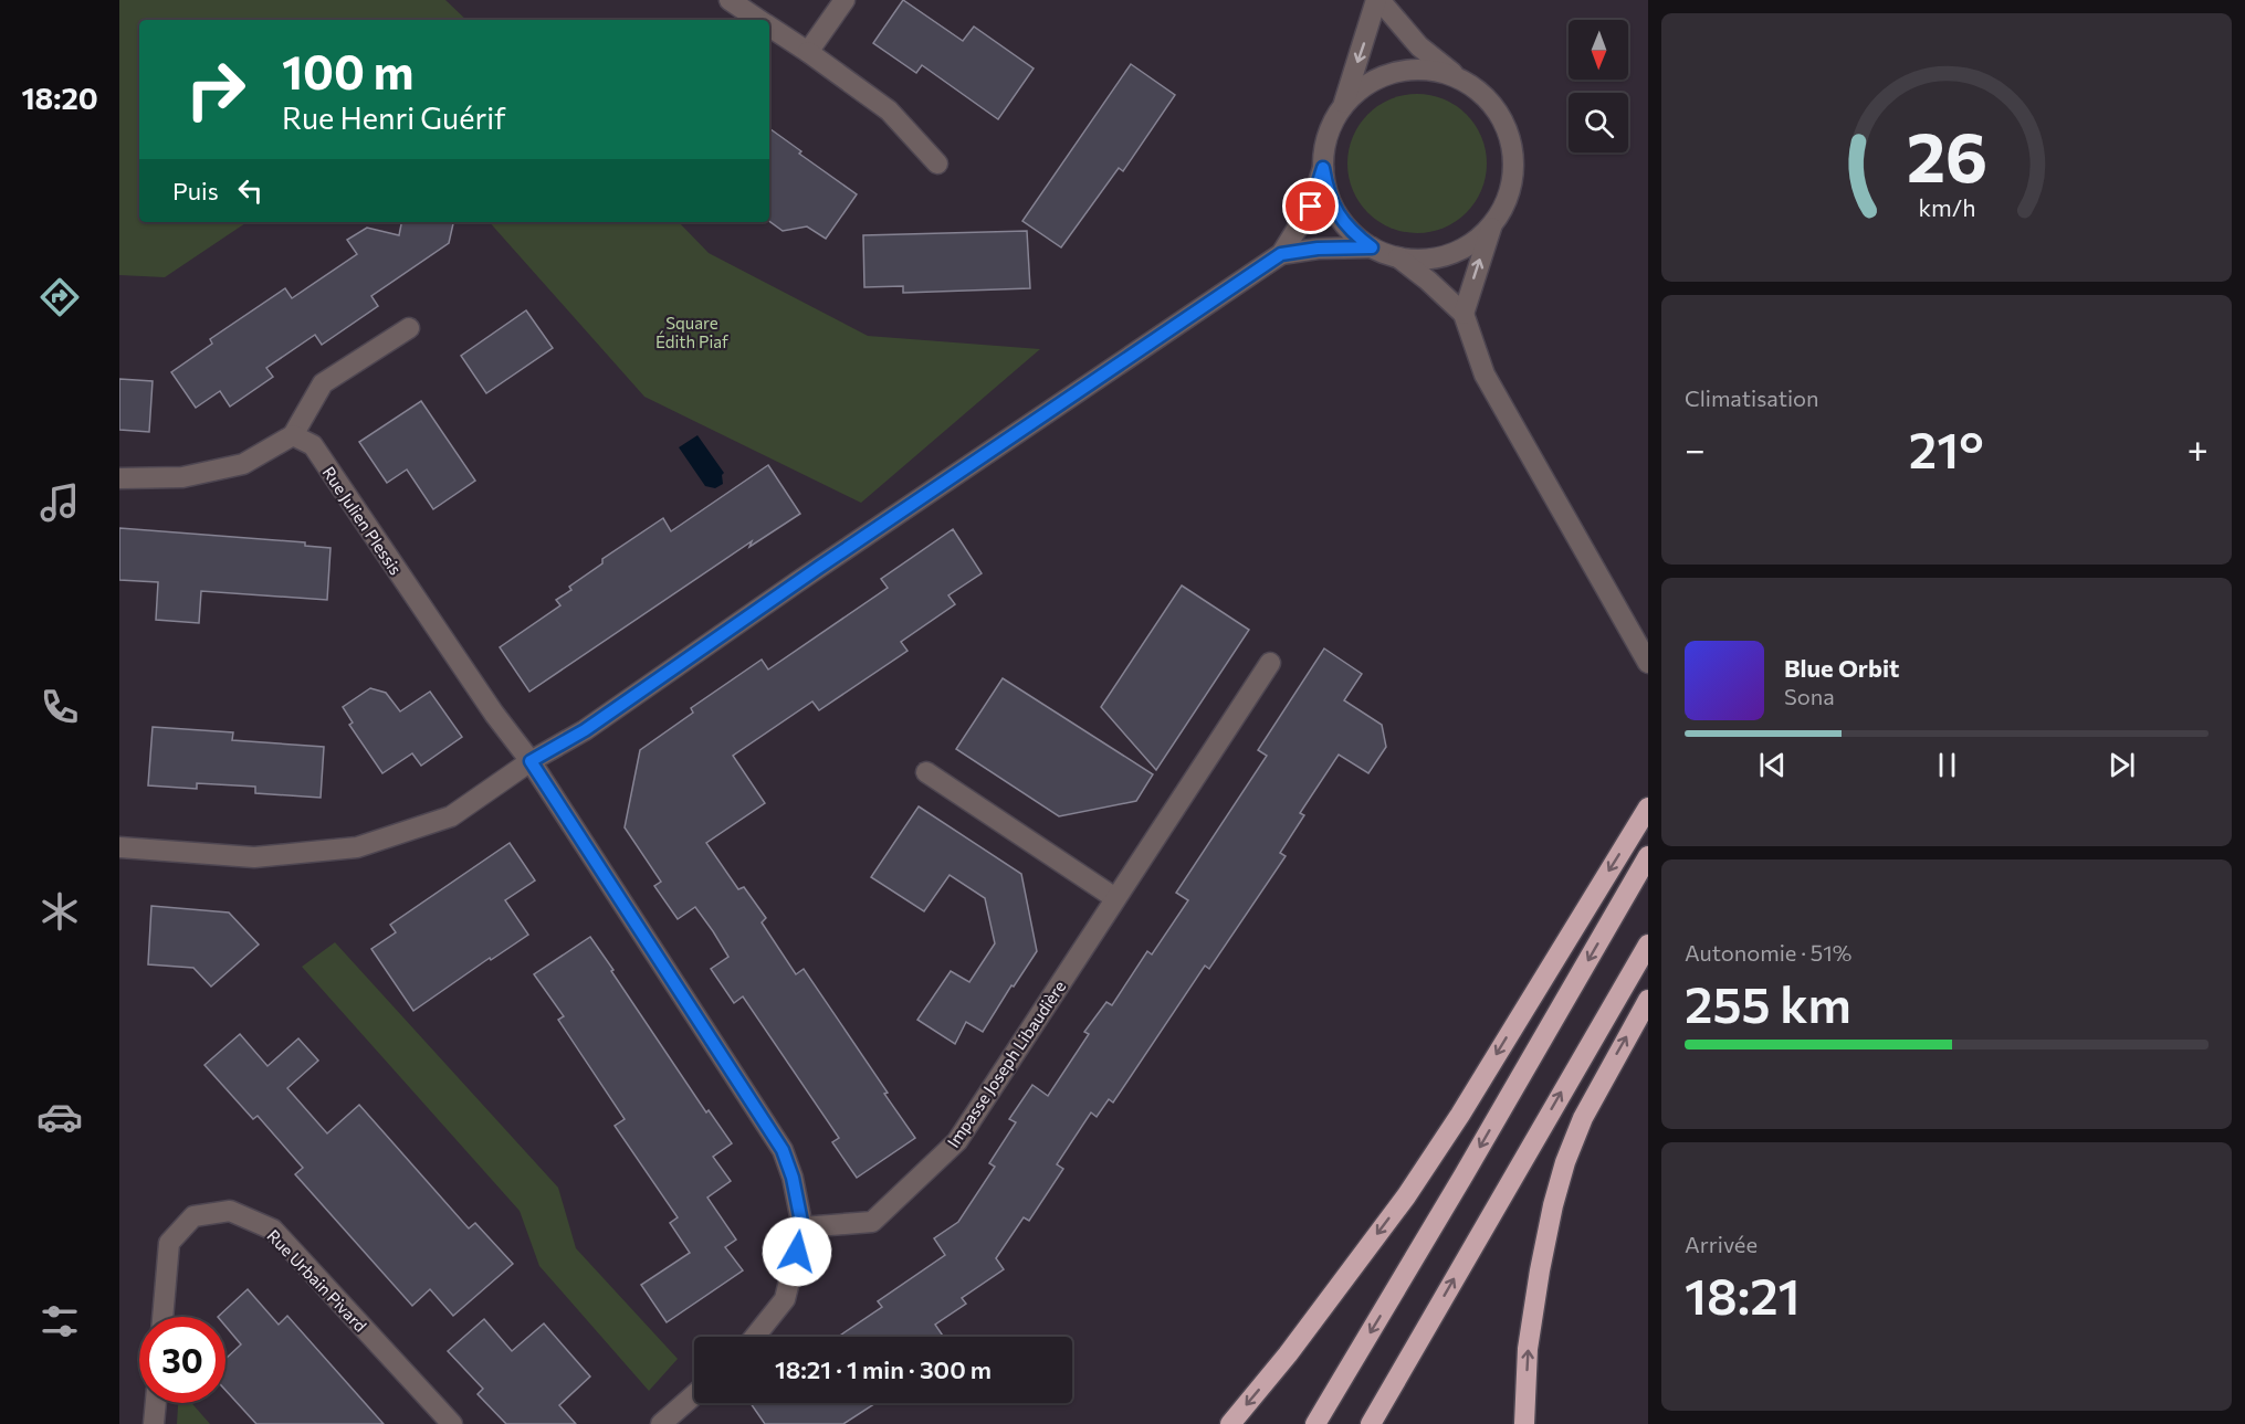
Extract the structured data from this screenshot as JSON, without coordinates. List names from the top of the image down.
{
  "streets": {
    "street": ["Rue Julien Plessis", "Impasse Joseph Libaudière", "Rue Urbain Pivard"]
  },
  "crossings": [
    ["Rue Julien Plessis", "Impasse Joseph Libaudière"]
  ],
  "parks": ["Square Édith Piaf"],
  "north": "bottom",
  "page": {
    "tabs": "18:20",
    "turn": ["100 m", "Rue Henri Guérif"],
    "then": "Puis",
    "tile": [
      "Climatisation",
      ["Autonomie · 51%", "255 km"],
      ["Arrivée", "18:21"]
    ],
    "heat": ["−", "21°", "+"],
    "song": ["Blue Orbit", "Sona"],
    "limit": "30",
    "trip": "18:21 · 1 min · 300 m",
    "gauge": ["26", "km/h"]
  }
}
